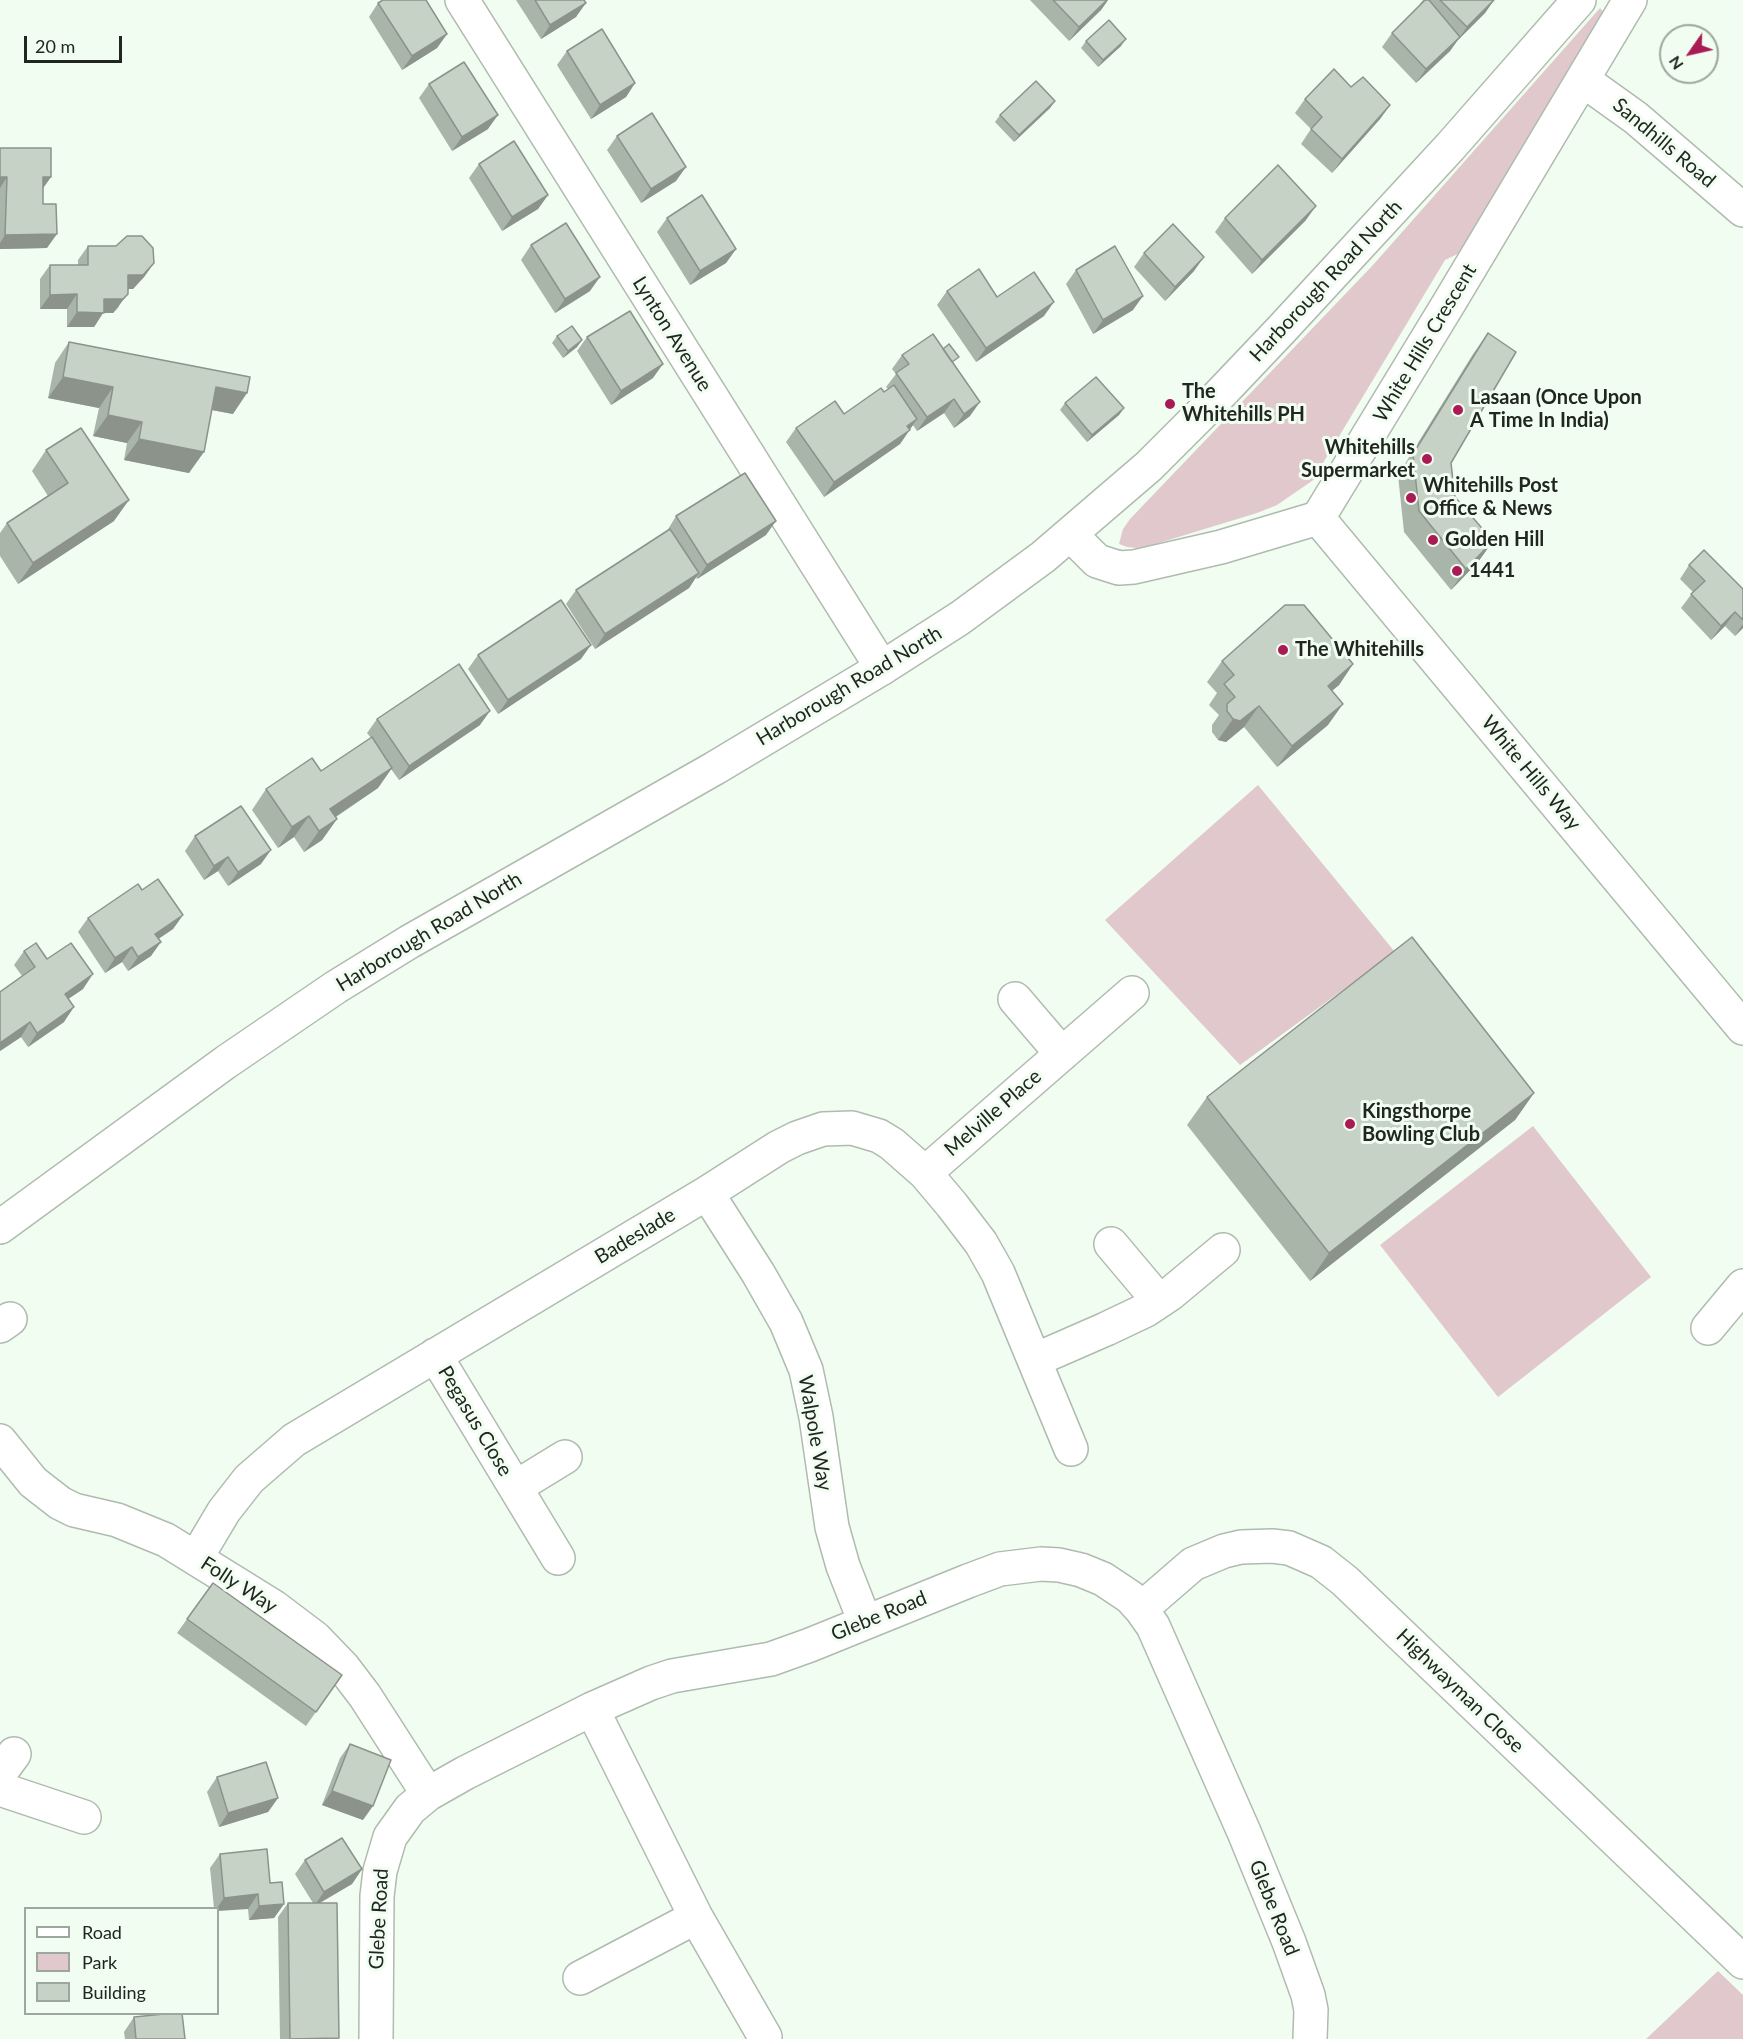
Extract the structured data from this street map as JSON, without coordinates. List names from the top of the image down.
{
  "streets": {
    "main road": [
      "Sandhills Road",
      "Harborough Road North",
      "Lynton Avenue",
      "White Hills Crescent",
      "White Hills Way",
      "Melville Place",
      "Badeslade",
      "Pegasus Close",
      "Walpole Way",
      "Folly Way",
      "Glebe Road",
      "Highwayman Close"
    ]
  },
  "crossings": [
    ["Sandhills Road", "White Hills Crescent"],
    ["Harborough Road North", "Lynton Avenue"],
    ["White Hills Crescent", "White Hills Way"],
    ["Melville Place", "Badeslade"],
    ["Badeslade", "Pegasus Close"],
    ["Badeslade", "Walpole Way"],
    ["Badeslade", "Folly Way"],
    ["Walpole Way", "Glebe Road"],
    ["Folly Way", "Glebe Road"],
    ["Glebe Road", "Highwayman Close"]
  ],
  "places": [
    "The Whitehills PH",
    "Lasaan (Once Upon A Time In India)",
    "Whitehills Supermarket",
    "Whitehills Post Office & News",
    "Golden Hill",
    "1441",
    "The Whitehills",
    "Kingsthorpe Bowling Club"
  ],
  "legend": ["Road", "Park", "Building"],
  "scale_bar": "20 m",
  "north": "bottom left"
}
